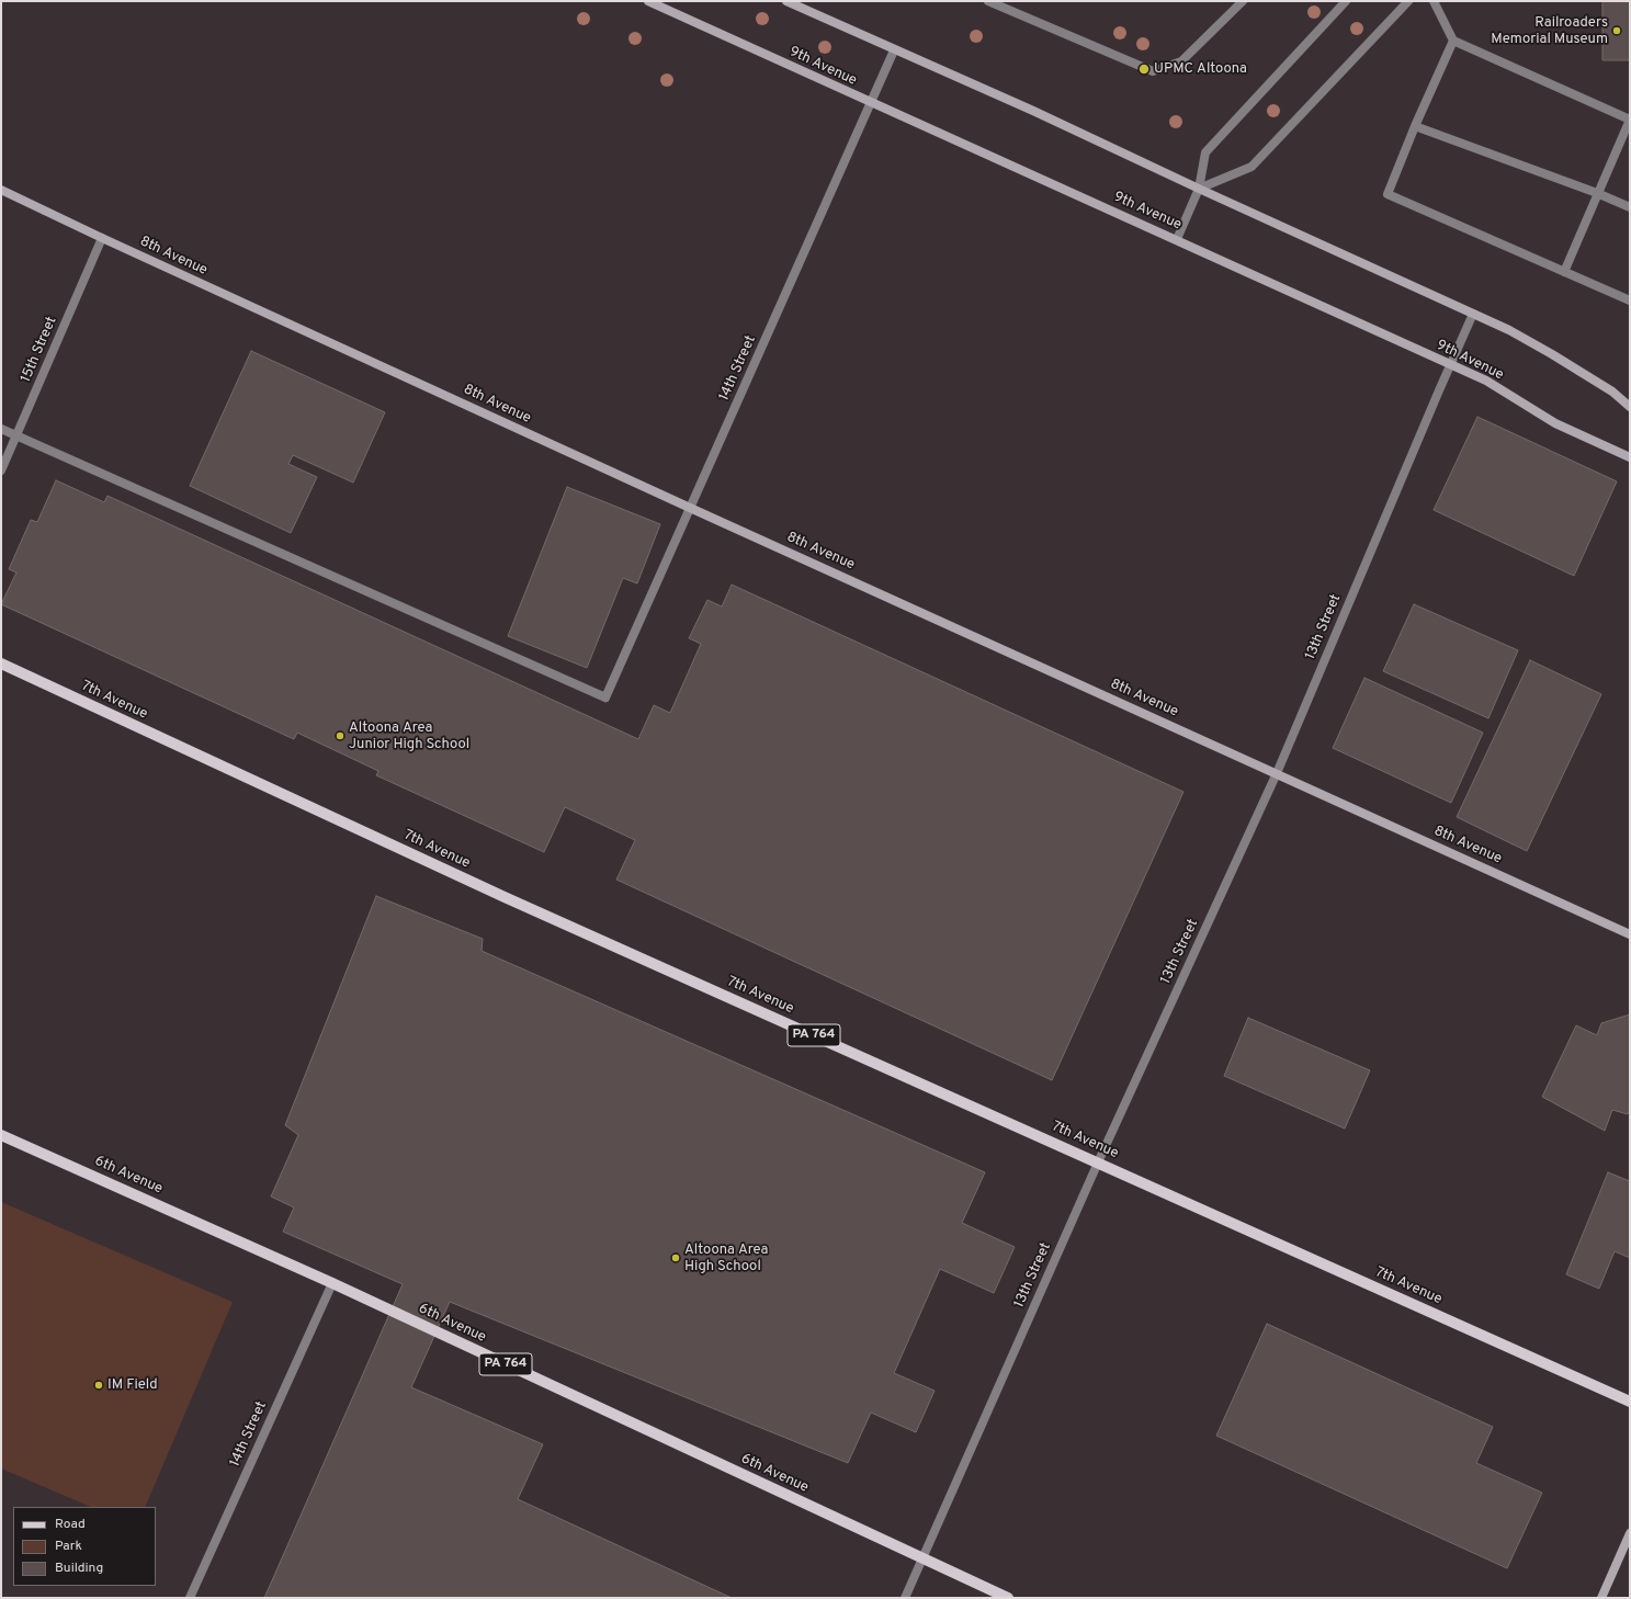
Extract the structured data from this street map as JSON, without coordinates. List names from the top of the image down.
{
  "streets": {
    "main road": ["7th Avenue", "PA 764", "6th Avenue"],
    "street": [
      "9th Avenue",
      "8th Avenue",
      "15th Street",
      "14th Street",
      "13th Street"
    ]
  },
  "crossings": [
    ["9th Avenue", "14th Street"],
    ["9th Avenue", "13th Street"],
    ["8th Avenue", "15th Street"],
    ["8th Avenue", "14th Street"],
    ["8th Avenue", "13th Street"],
    ["15th Street", "14th Street"],
    ["14th Street", "6th Avenue"],
    ["13th Street", "7th Avenue"],
    ["13th Street", "6th Avenue"]
  ],
  "places": [
    "Railroaders Memorial Museum",
    "UPMC Altoona",
    "Altoona Area Junior High School",
    "Altoona Area High School",
    "IM Field"
  ],
  "legend": ["Road", "Park", "Building"]
}
